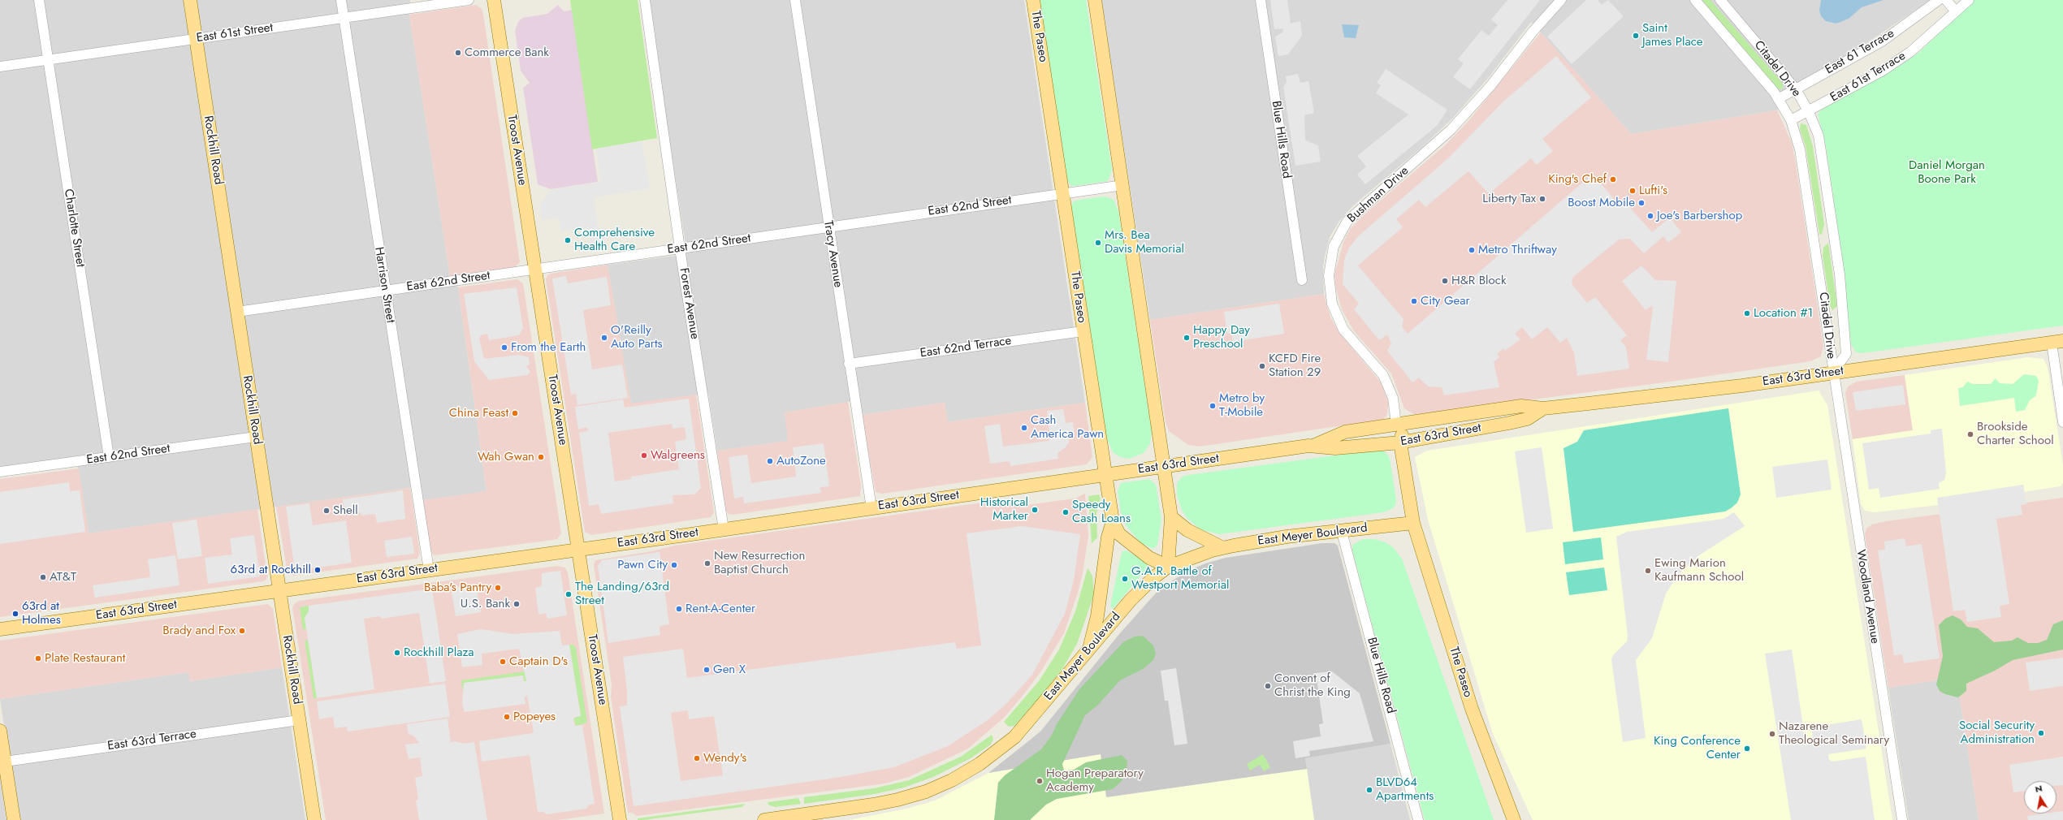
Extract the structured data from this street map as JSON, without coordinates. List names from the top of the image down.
{
  "streets": {
    "main road": [
      "The Paseo",
      "Rockhill Road",
      "Troost Avenue",
      "East 63rd Street",
      "East Meyer Boulevard"
    ],
    "street": [
      "East 61st Street",
      "East 61 Terrace",
      "Citadel Drive",
      "East 61st Terrace",
      "Blue Hills Road",
      "Bushman Drive",
      "East 62nd Street",
      "Charlotte Street",
      "Tracy Avenue",
      "Harrison Street",
      "Forest Avenue",
      "East 62nd Terrace",
      "Woodland Avenue",
      "East 63rd Terrace"
    ]
  },
  "crossings": [
    ["East 61st Street", "Rockhill Road"],
    ["East 61st Street", "Charlotte Street"],
    ["East 61st Street", "Harrison Street"],
    ["The Paseo", "East 62nd Street"],
    ["The Paseo", "East 62nd Terrace"],
    ["The Paseo", "East 63rd Street"],
    ["The Paseo", "East Meyer Boulevard"],
    ["East 61 Terrace", "Citadel Drive"],
    ["Citadel Drive", "East 61st Terrace"],
    ["Citadel Drive", "East 63rd Street"],
    ["Citadel Drive", "Woodland Avenue"],
    ["Blue Hills Road", "East Meyer Boulevard"],
    ["Rockhill Road", "East 62nd Street"],
    ["Rockhill Road", "East 63rd Street"],
    ["Rockhill Road", "East 63rd Terrace"],
    ["Troost Avenue", "East 62nd Street"],
    ["Troost Avenue", "East 63rd Street"],
    ["Bushman Drive", "East 63rd Street"],
    ["East 62nd Street", "Charlotte Street"],
    ["East 62nd Street", "Tracy Avenue"],
    ["East 62nd Street", "Harrison Street"],
    ["East 62nd Street", "Forest Avenue"],
    ["Tracy Avenue", "East 62nd Terrace"],
    ["Tracy Avenue", "East 63rd Street"],
    ["Harrison Street", "East 63rd Street"],
    ["Forest Avenue", "East 63rd Street"],
    ["East 63rd Street", "Woodland Avenue"]
  ],
  "parks": ["Daniel Morgan Boone Park"],
  "places": [
    "Saint James Place",
    "Commerce Bank",
    "King's Chef",
    "Lufti's",
    "Liberty Tax",
    "Boost Mobile",
    "Joe's Barbershop",
    "Comprehensive Health Care",
    "Mrs. Bea Davis Memorial",
    "Metro Thriftway",
    "H&R Block",
    "City Gear",
    "Location #1",
    "O'Reilly Auto Parts",
    "Happy Day Preschool",
    "From the Earth",
    "KCFD Fire Station 29",
    "Metro by T-Mobile",
    "China Feast",
    "Cash America Pawn",
    "Brookside Charter School",
    "Walgreens",
    "Wah Gwan",
    "AutoZone",
    "Historical Marker",
    "Shell",
    "Speedy Cash Loans",
    "New Resurrection Baptist Church",
    "Pawn City",
    "63rd at Rockhill",
    "Ewing Marion Kaufmann School",
    "AT&T",
    "G.A.R. Battle of Westport Memorial",
    "Baba's Pantry",
    "The Landing/63rd Street",
    "U.S. Bank",
    "Rent-A-Center",
    "63rd at Holmes",
    "Brady and Fox",
    "Rockhill Plaza",
    "Plate Restaurant",
    "Captain D's",
    "Gen X",
    "Convent of Christ the King",
    "Popeyes",
    "Social Security Administration",
    "Nazarene Theological Seminary",
    "King Conference Center",
    "Wendy's",
    "Hogan Preparatory Academy",
    "BLVD64 Apartments"
  ],
  "north": "top"
}
